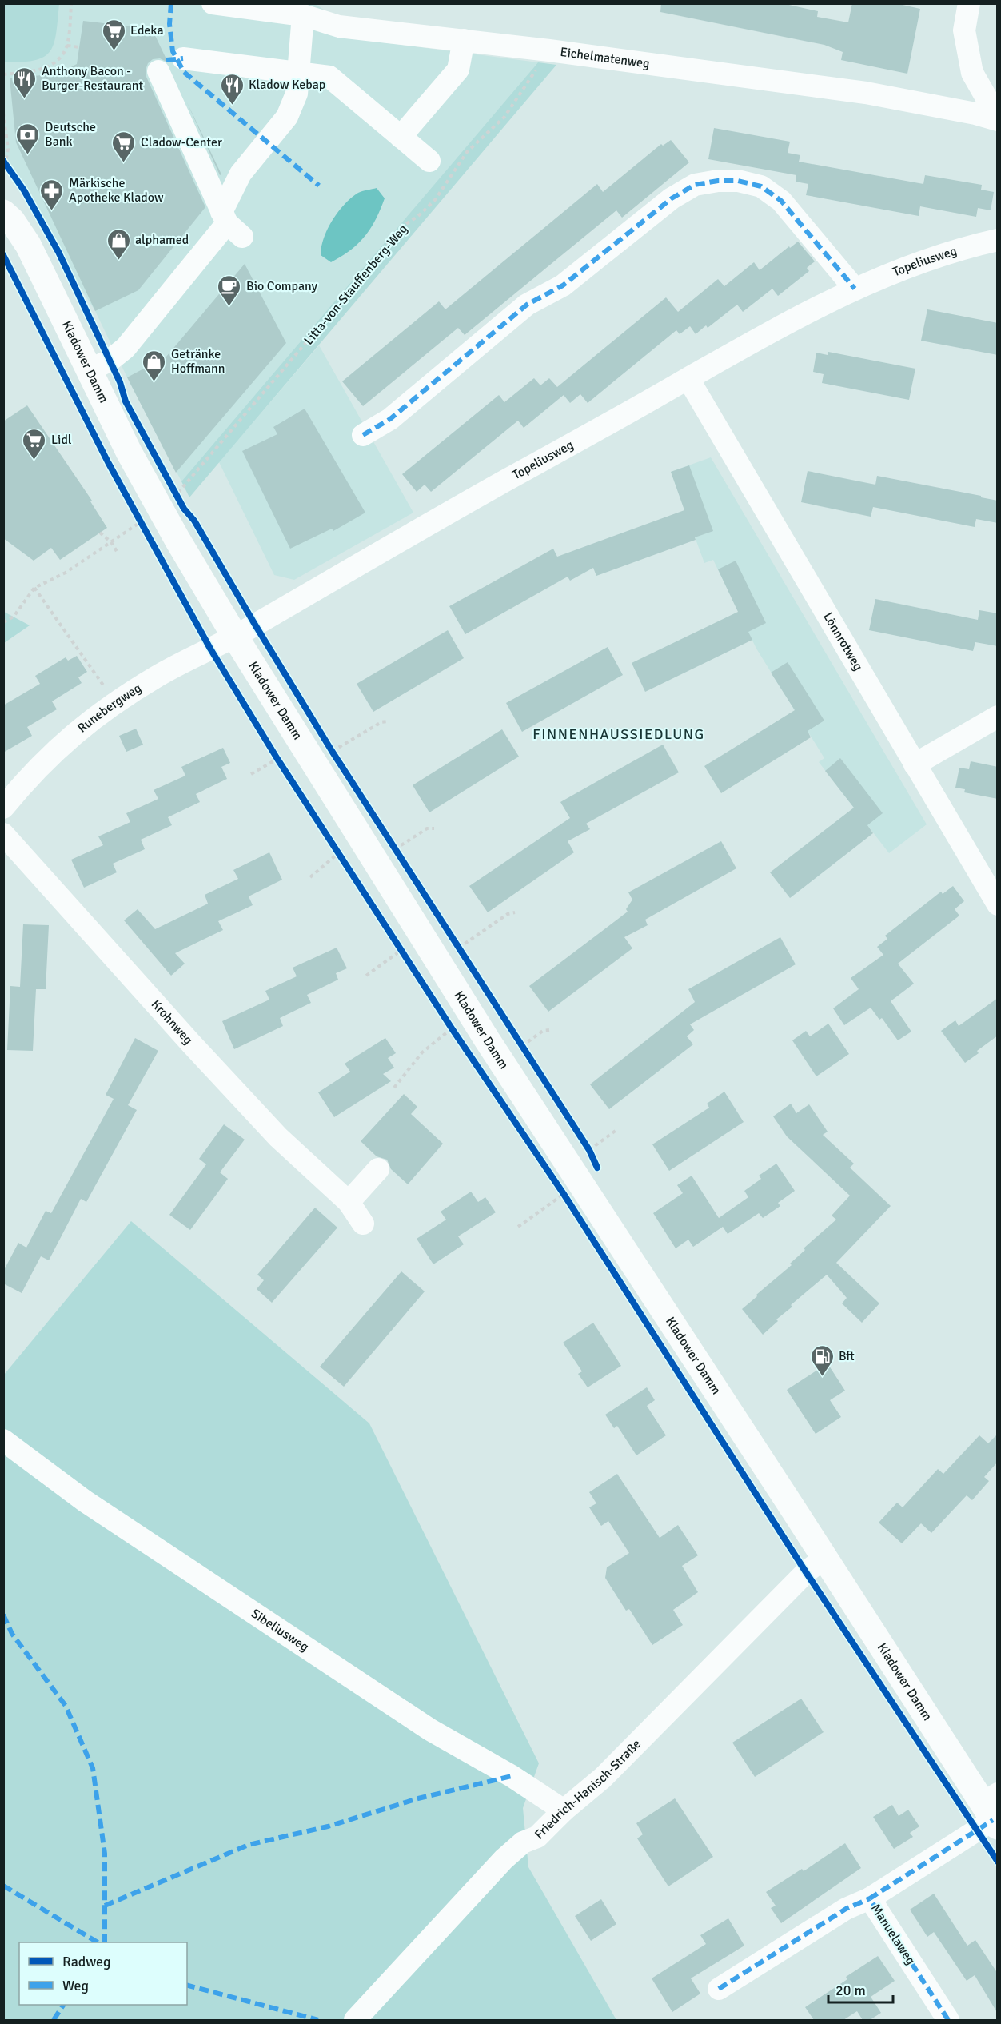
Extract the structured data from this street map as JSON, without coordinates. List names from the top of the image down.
{
  "streets": {
    "main road": ["Kladower Damm"],
    "street": [
      "Eichelmatenweg",
      "Topeliusweg",
      "Lönnrotweg",
      "Runebergweg",
      "Krohnweg",
      "Sibeliusweg",
      "Friedrich-Hanisch-Straße",
      "Manuelaweg"
    ],
    "path": ["Litta-von-Stauffenberg-Weg"]
  },
  "crossings": [
    ["Eichelmatenweg", "Litta-von-Stauffenberg-Weg"],
    ["Topeliusweg", "Kladower Damm"],
    ["Topeliusweg", "Lönnrotweg"],
    ["Topeliusweg", "Runebergweg"],
    ["Kladower Damm", "Runebergweg"],
    ["Kladower Damm", "Friedrich-Hanisch-Straße"],
    ["Kladower Damm", "Manuelaweg"],
    ["Sibeliusweg", "Friedrich-Hanisch-Straße"]
  ],
  "districts": ["FINNENHAUSSIEDLUNG"],
  "places": {
    "supermarket": ["Edeka", "Cladow-Center", "Lidl"],
    "restaurant": ["Anthony Bacon - Burger-Restaurant", "Kladow Kebap"],
    "bank": ["Deutsche Bank"],
    "pharmacy": ["Märkische Apotheke Kladow"],
    "shop": ["alphamed", "Getränke Hoffmann"],
    "cafe": ["Bio Company"],
    "fuel station": ["Bft"]
  },
  "legend": ["Radweg", "Weg"],
  "scale_bar": "20 m"
}
